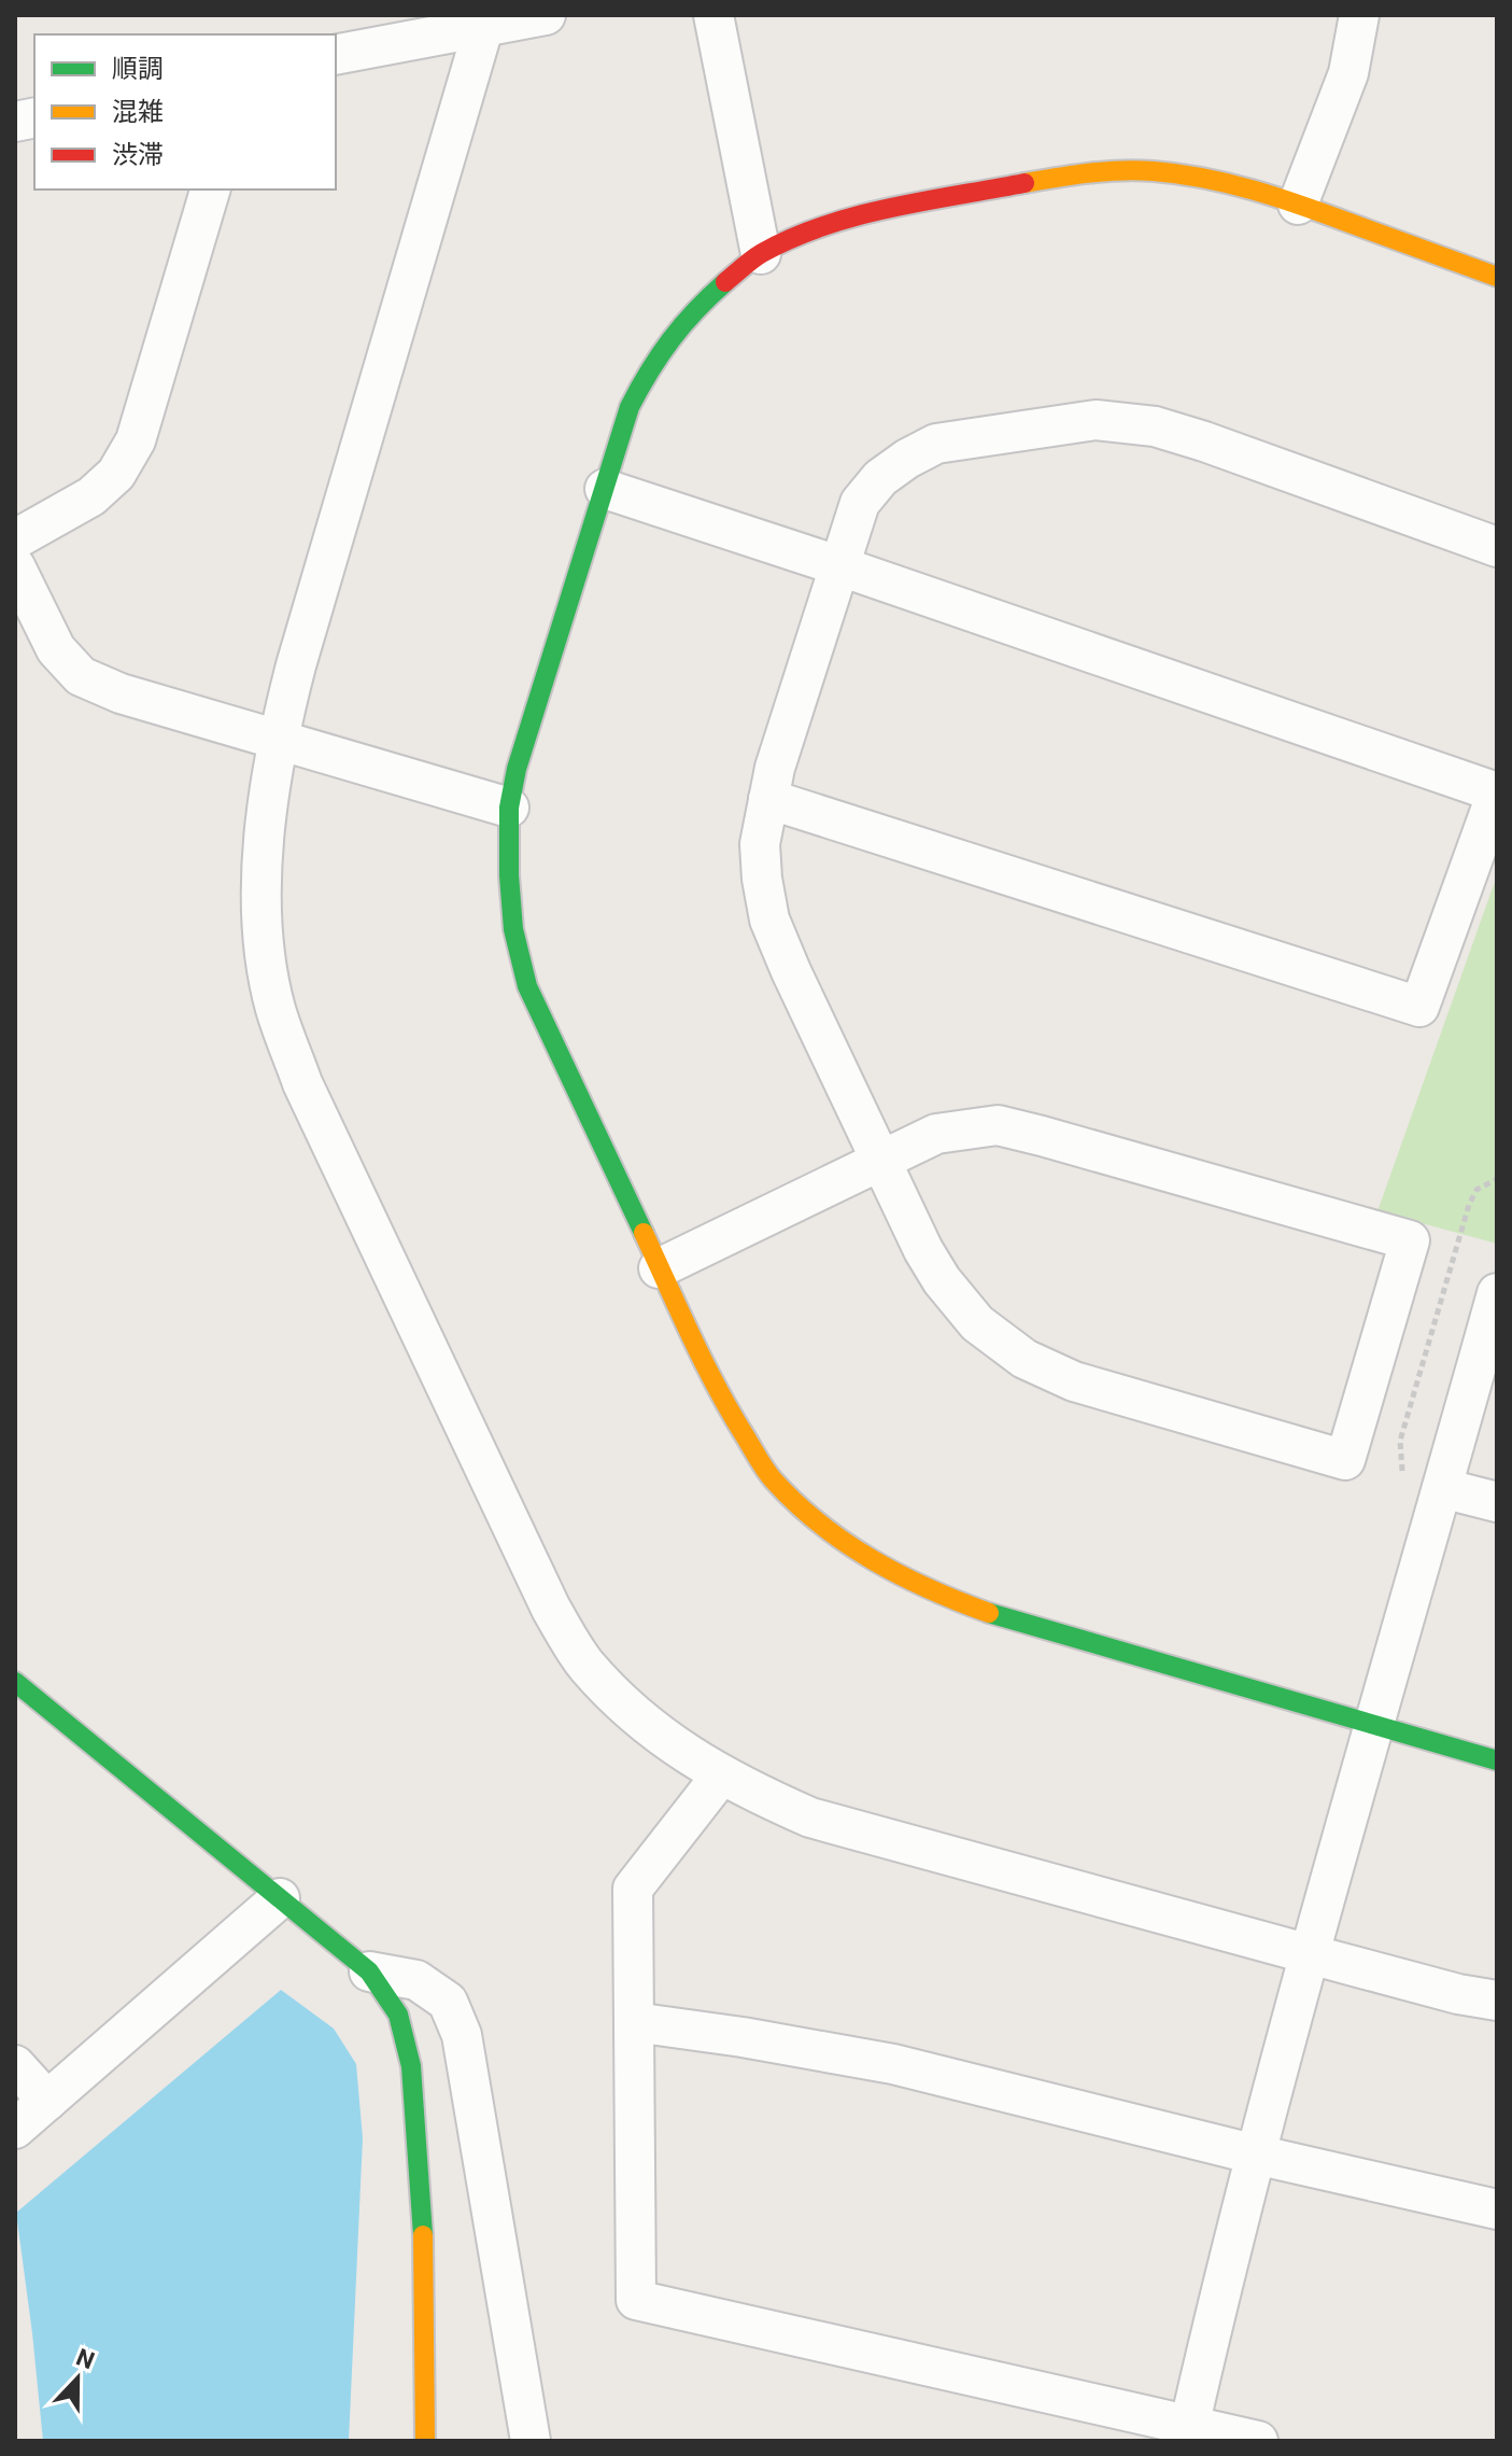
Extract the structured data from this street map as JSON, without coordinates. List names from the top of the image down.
{
  "legend": ["順調", "混雑", "渋滞"],
  "north": "top"
}
